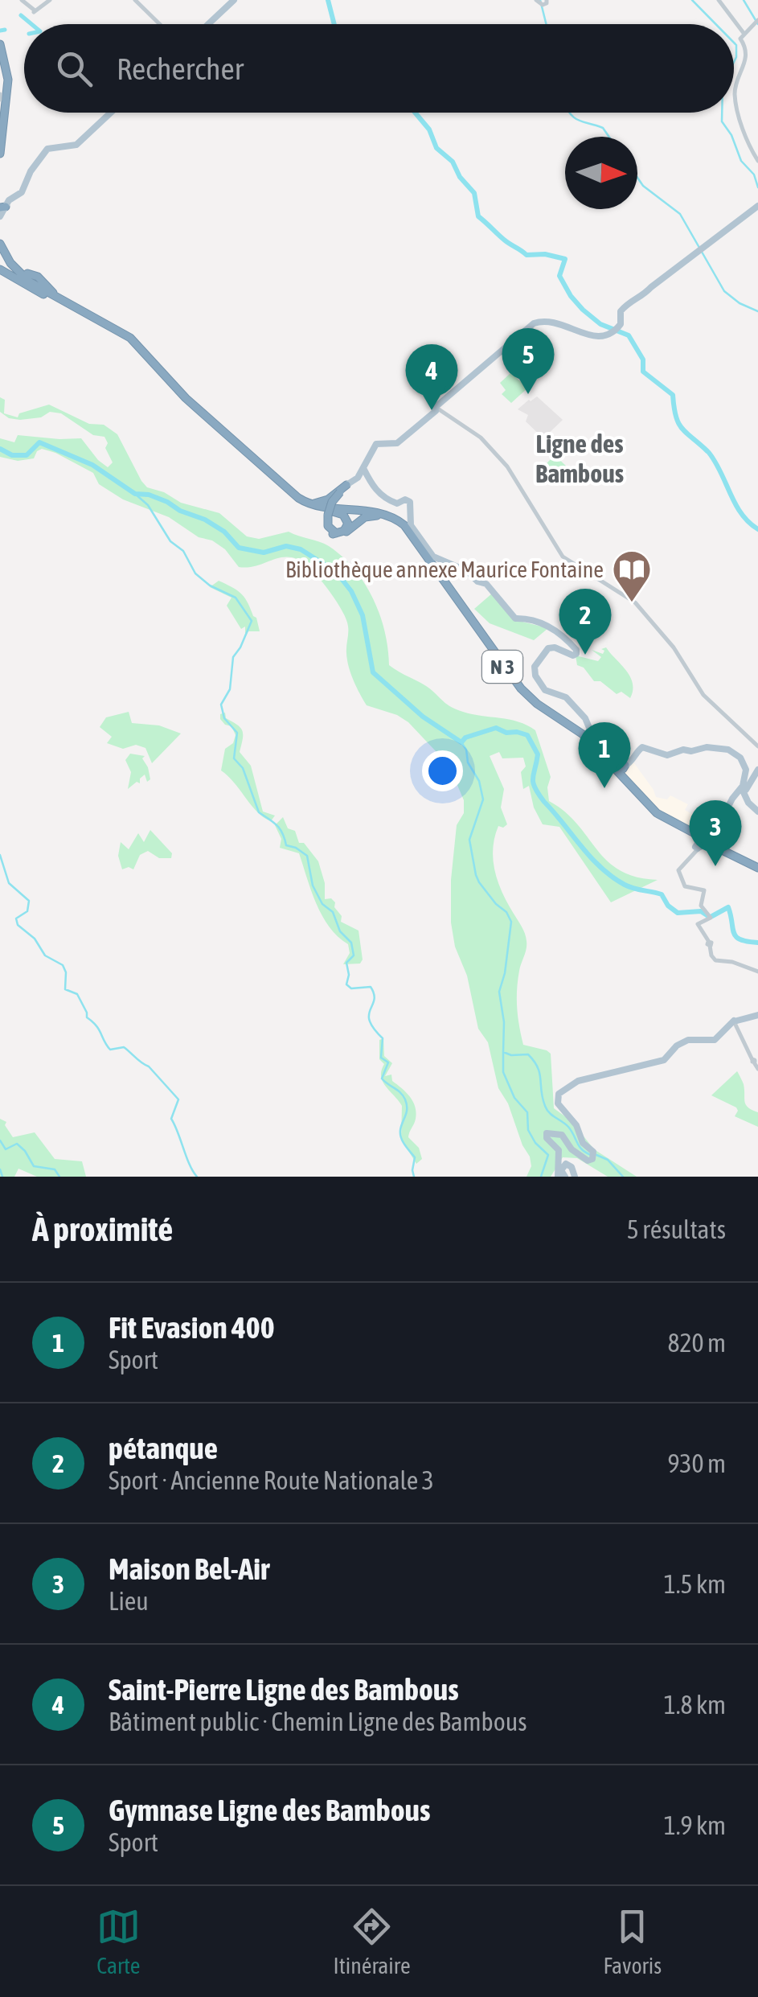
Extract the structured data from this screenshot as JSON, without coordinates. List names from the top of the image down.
{
  "streets": {
    "highway": ["N 3"]
  },
  "districts": ["Ligne des Bambous"],
  "places": {
    "library": ["Bibliothèque annexe Maurice Fontaine"]
  },
  "north": "right",
  "page": {
    "search": "Rechercher",
    "pins": [
      "5",
      "4",
      "2",
      "1",
      "3"
    ],
    "heading": ["À proximité", "5 résultats"],
    "list": [
      {
        "mark": "1",
        "name": "Fit Evasion 400",
        "note": "Sport",
        "value": "820 m"
      },
      {
        "mark": "2",
        "name": "pétanque",
        "note": "Sport · Ancienne Route Nationale 3",
        "value": "930 m"
      },
      {
        "mark": "3",
        "name": "Maison Bel-Air",
        "note": "Lieu",
        "value": "1.5 km"
      },
      {
        "mark": "4",
        "name": "Saint-Pierre Ligne des Bambous",
        "note": "Bâtiment public · Chemin Ligne des Bambous",
        "value": "1.8 km"
      },
      {
        "mark": "5",
        "name": "Gymnase Ligne des Bambous",
        "note": "Sport",
        "value": "1.9 km"
      }
    ],
    "nav": ["Carte", "Itinéraire", "Favoris"]
  }
}
